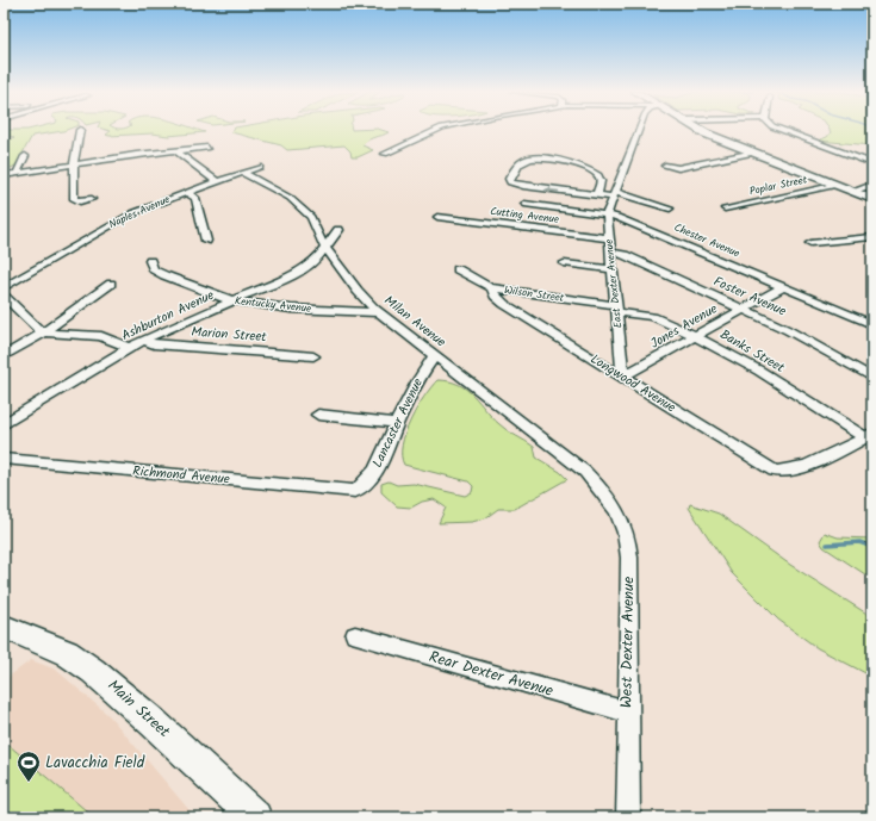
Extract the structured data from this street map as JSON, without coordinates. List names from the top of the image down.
{
  "streets": {
    "main road": ["Main Street"],
    "street": [
      "Poplar Street",
      "Naples Avenue",
      "Cutting Avenue",
      "Chester Avenue",
      "East Dexter Avenue",
      "Wilson Street",
      "Foster Avenue",
      "Kentucky Avenue",
      "Ashburton Avenue",
      "Milan Avenue",
      "Jones Avenue",
      "Marion Street",
      "Banks Street",
      "Longwood Avenue",
      "Lancaster Avenue",
      "Richmond Avenue",
      "West Dexter Avenue",
      "Rear Dexter Avenue"
    ]
  },
  "crossings": [
    ["Naples Avenue", "Milan Avenue"],
    ["Cutting Avenue", "East Dexter Avenue"],
    ["Chester Avenue", "East Dexter Avenue"],
    ["Chester Avenue", "Jones Avenue"],
    ["East Dexter Avenue", "Wilson Street"],
    ["East Dexter Avenue", "Foster Avenue"],
    ["East Dexter Avenue", "Jones Avenue"],
    ["East Dexter Avenue", "Banks Street"],
    ["East Dexter Avenue", "Longwood Avenue"],
    ["Wilson Street", "Banks Street"],
    ["Wilson Street", "Longwood Avenue"],
    ["Foster Avenue", "Jones Avenue"],
    ["Kentucky Avenue", "Ashburton Avenue"],
    ["Kentucky Avenue", "Milan Avenue"],
    ["Ashburton Avenue", "Milan Avenue"],
    ["Ashburton Avenue", "Marion Street"],
    ["Milan Avenue", "Lancaster Avenue"],
    ["Milan Avenue", "West Dexter Avenue"],
    ["Jones Avenue", "Banks Street"],
    ["Jones Avenue", "Longwood Avenue"],
    ["Banks Street", "Longwood Avenue"],
    ["Lancaster Avenue", "Richmond Avenue"],
    ["West Dexter Avenue", "Rear Dexter Avenue"]
  ],
  "places": {
    "sports": ["Lavacchia Field"]
  }
}
